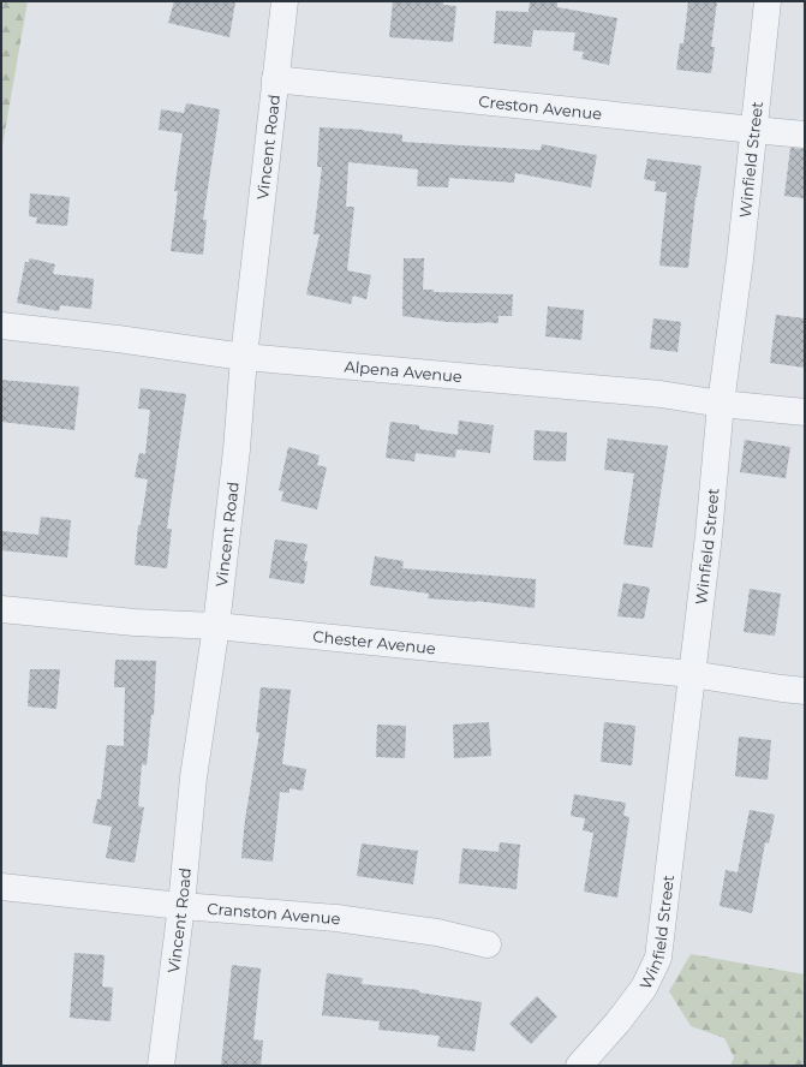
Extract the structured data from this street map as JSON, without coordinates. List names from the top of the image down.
{
  "streets": {
    "street": [
      "Creston Avenue",
      "Vincent Road",
      "Winfield Street",
      "Alpena Avenue",
      "Chester Avenue",
      "Cranston Avenue"
    ]
  },
  "crossings": [
    ["Creston Avenue", "Vincent Road"],
    ["Creston Avenue", "Winfield Street"],
    ["Vincent Road", "Alpena Avenue"],
    ["Vincent Road", "Chester Avenue"],
    ["Vincent Road", "Cranston Avenue"],
    ["Winfield Street", "Alpena Avenue"],
    ["Winfield Street", "Chester Avenue"]
  ]
}
